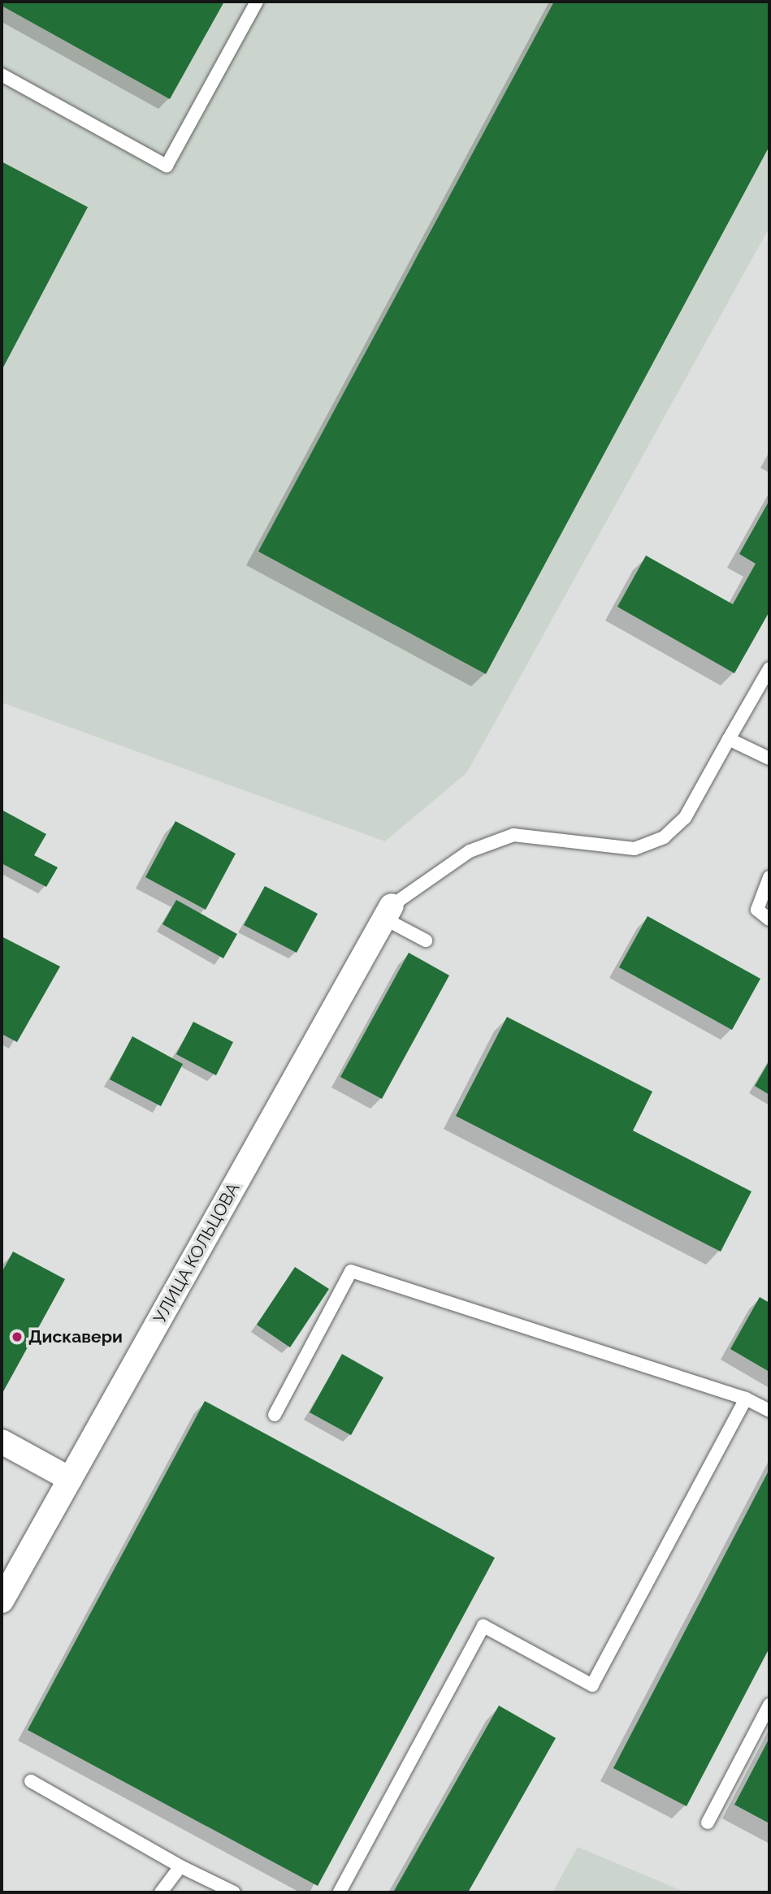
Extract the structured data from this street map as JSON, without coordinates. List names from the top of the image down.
{
  "streets": {
    "street": ["УЛИЦА КОЛЬЦОВА"]
  },
  "places": ["Дискавери"]
}
